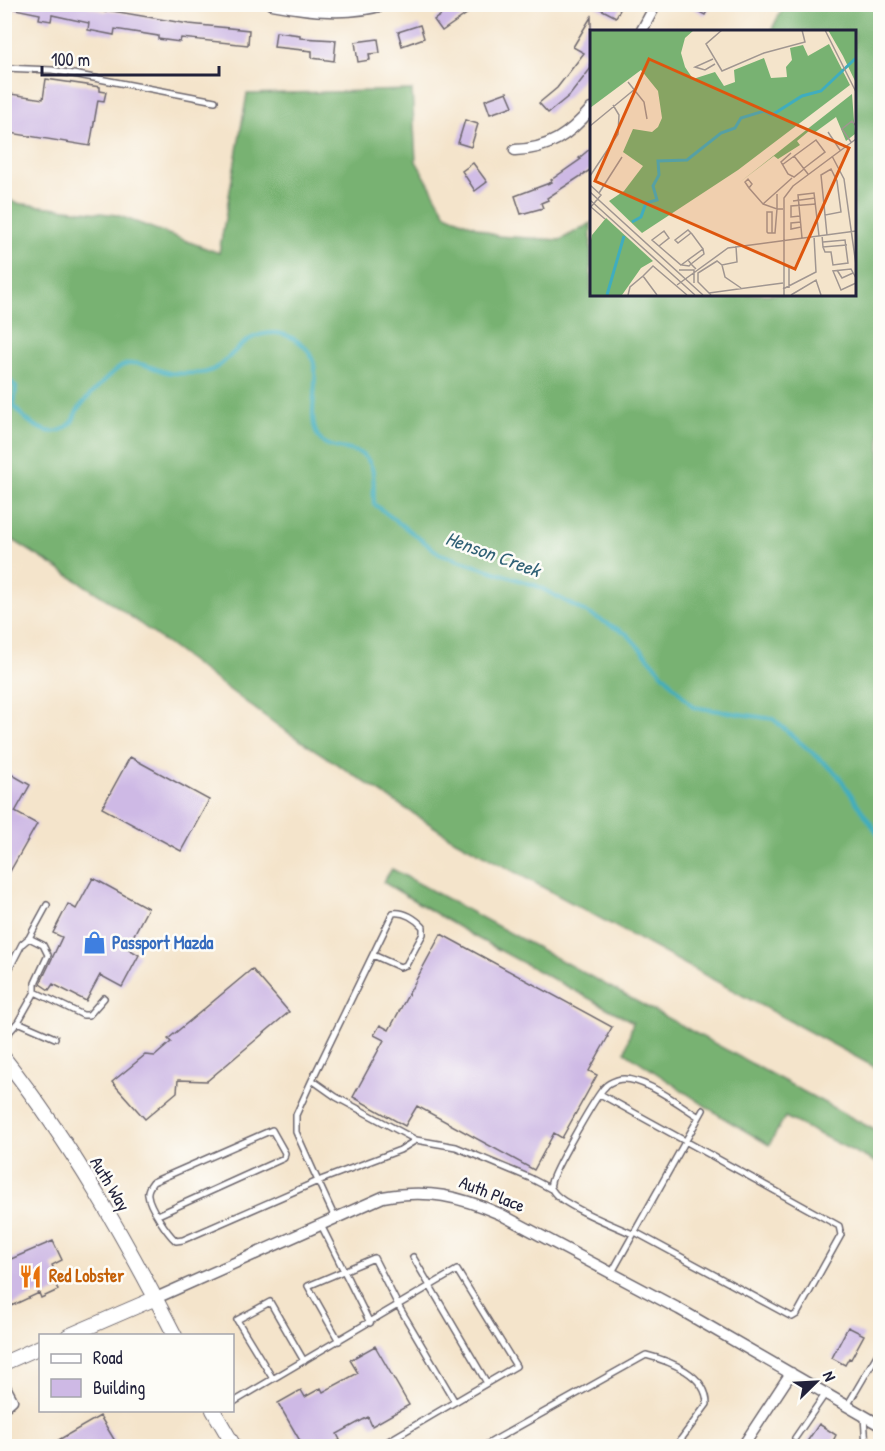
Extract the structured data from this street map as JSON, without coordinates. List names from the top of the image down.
{
  "streets": {
    "street": ["Auth Way", "Auth Place"]
  },
  "crossings": [
    ["Auth Way", "Auth Place"]
  ],
  "water": ["Henson Creek"],
  "places": {
    "shop": ["Passport Mazda"],
    "restaurant": ["Red Lobster"]
  },
  "legend": ["Road", "Building"],
  "scale_bar": "100 m",
  "north": "top right"
}
